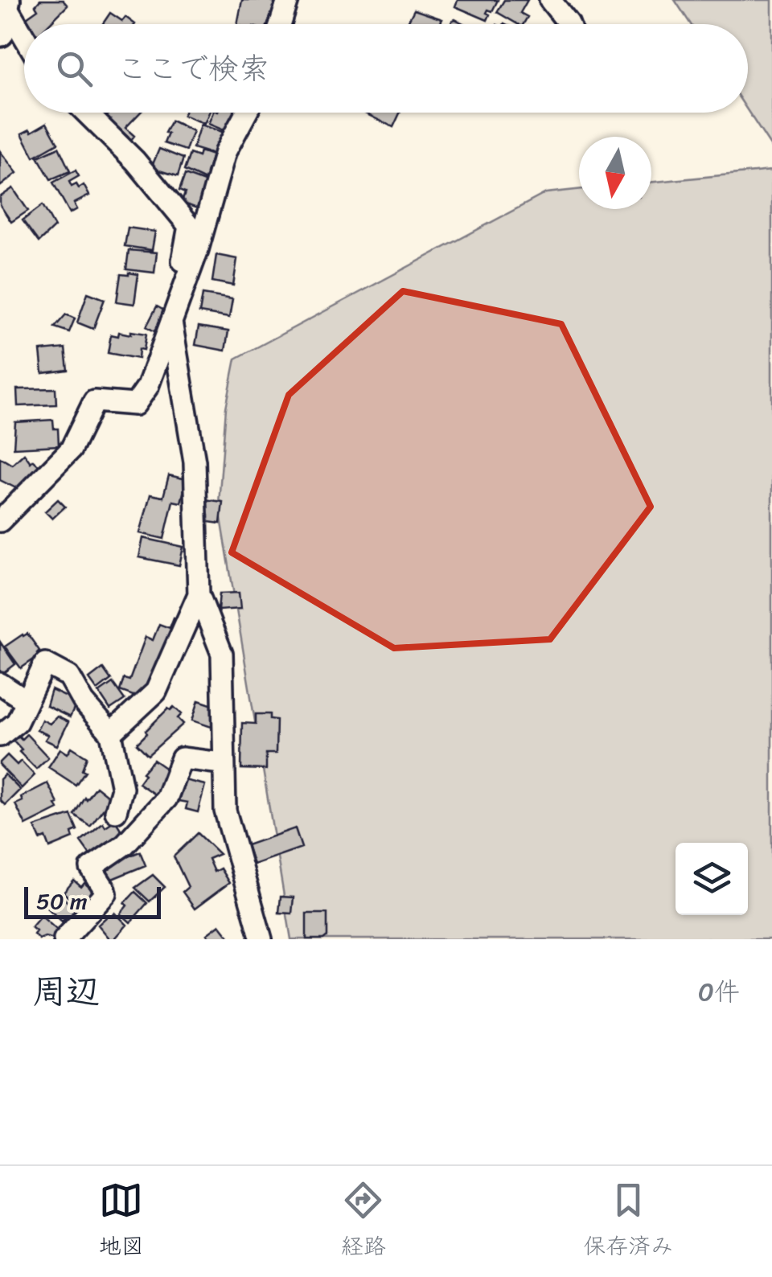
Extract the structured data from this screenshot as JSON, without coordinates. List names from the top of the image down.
{
  "scale_bar": "50 m",
  "north": "bottom",
  "page": {
    "search": "ここで検索",
    "scale": "50 m",
    "heading": ["周辺", "0件"],
    "nav": ["地図", "経路", "保存済み"]
  }
}
